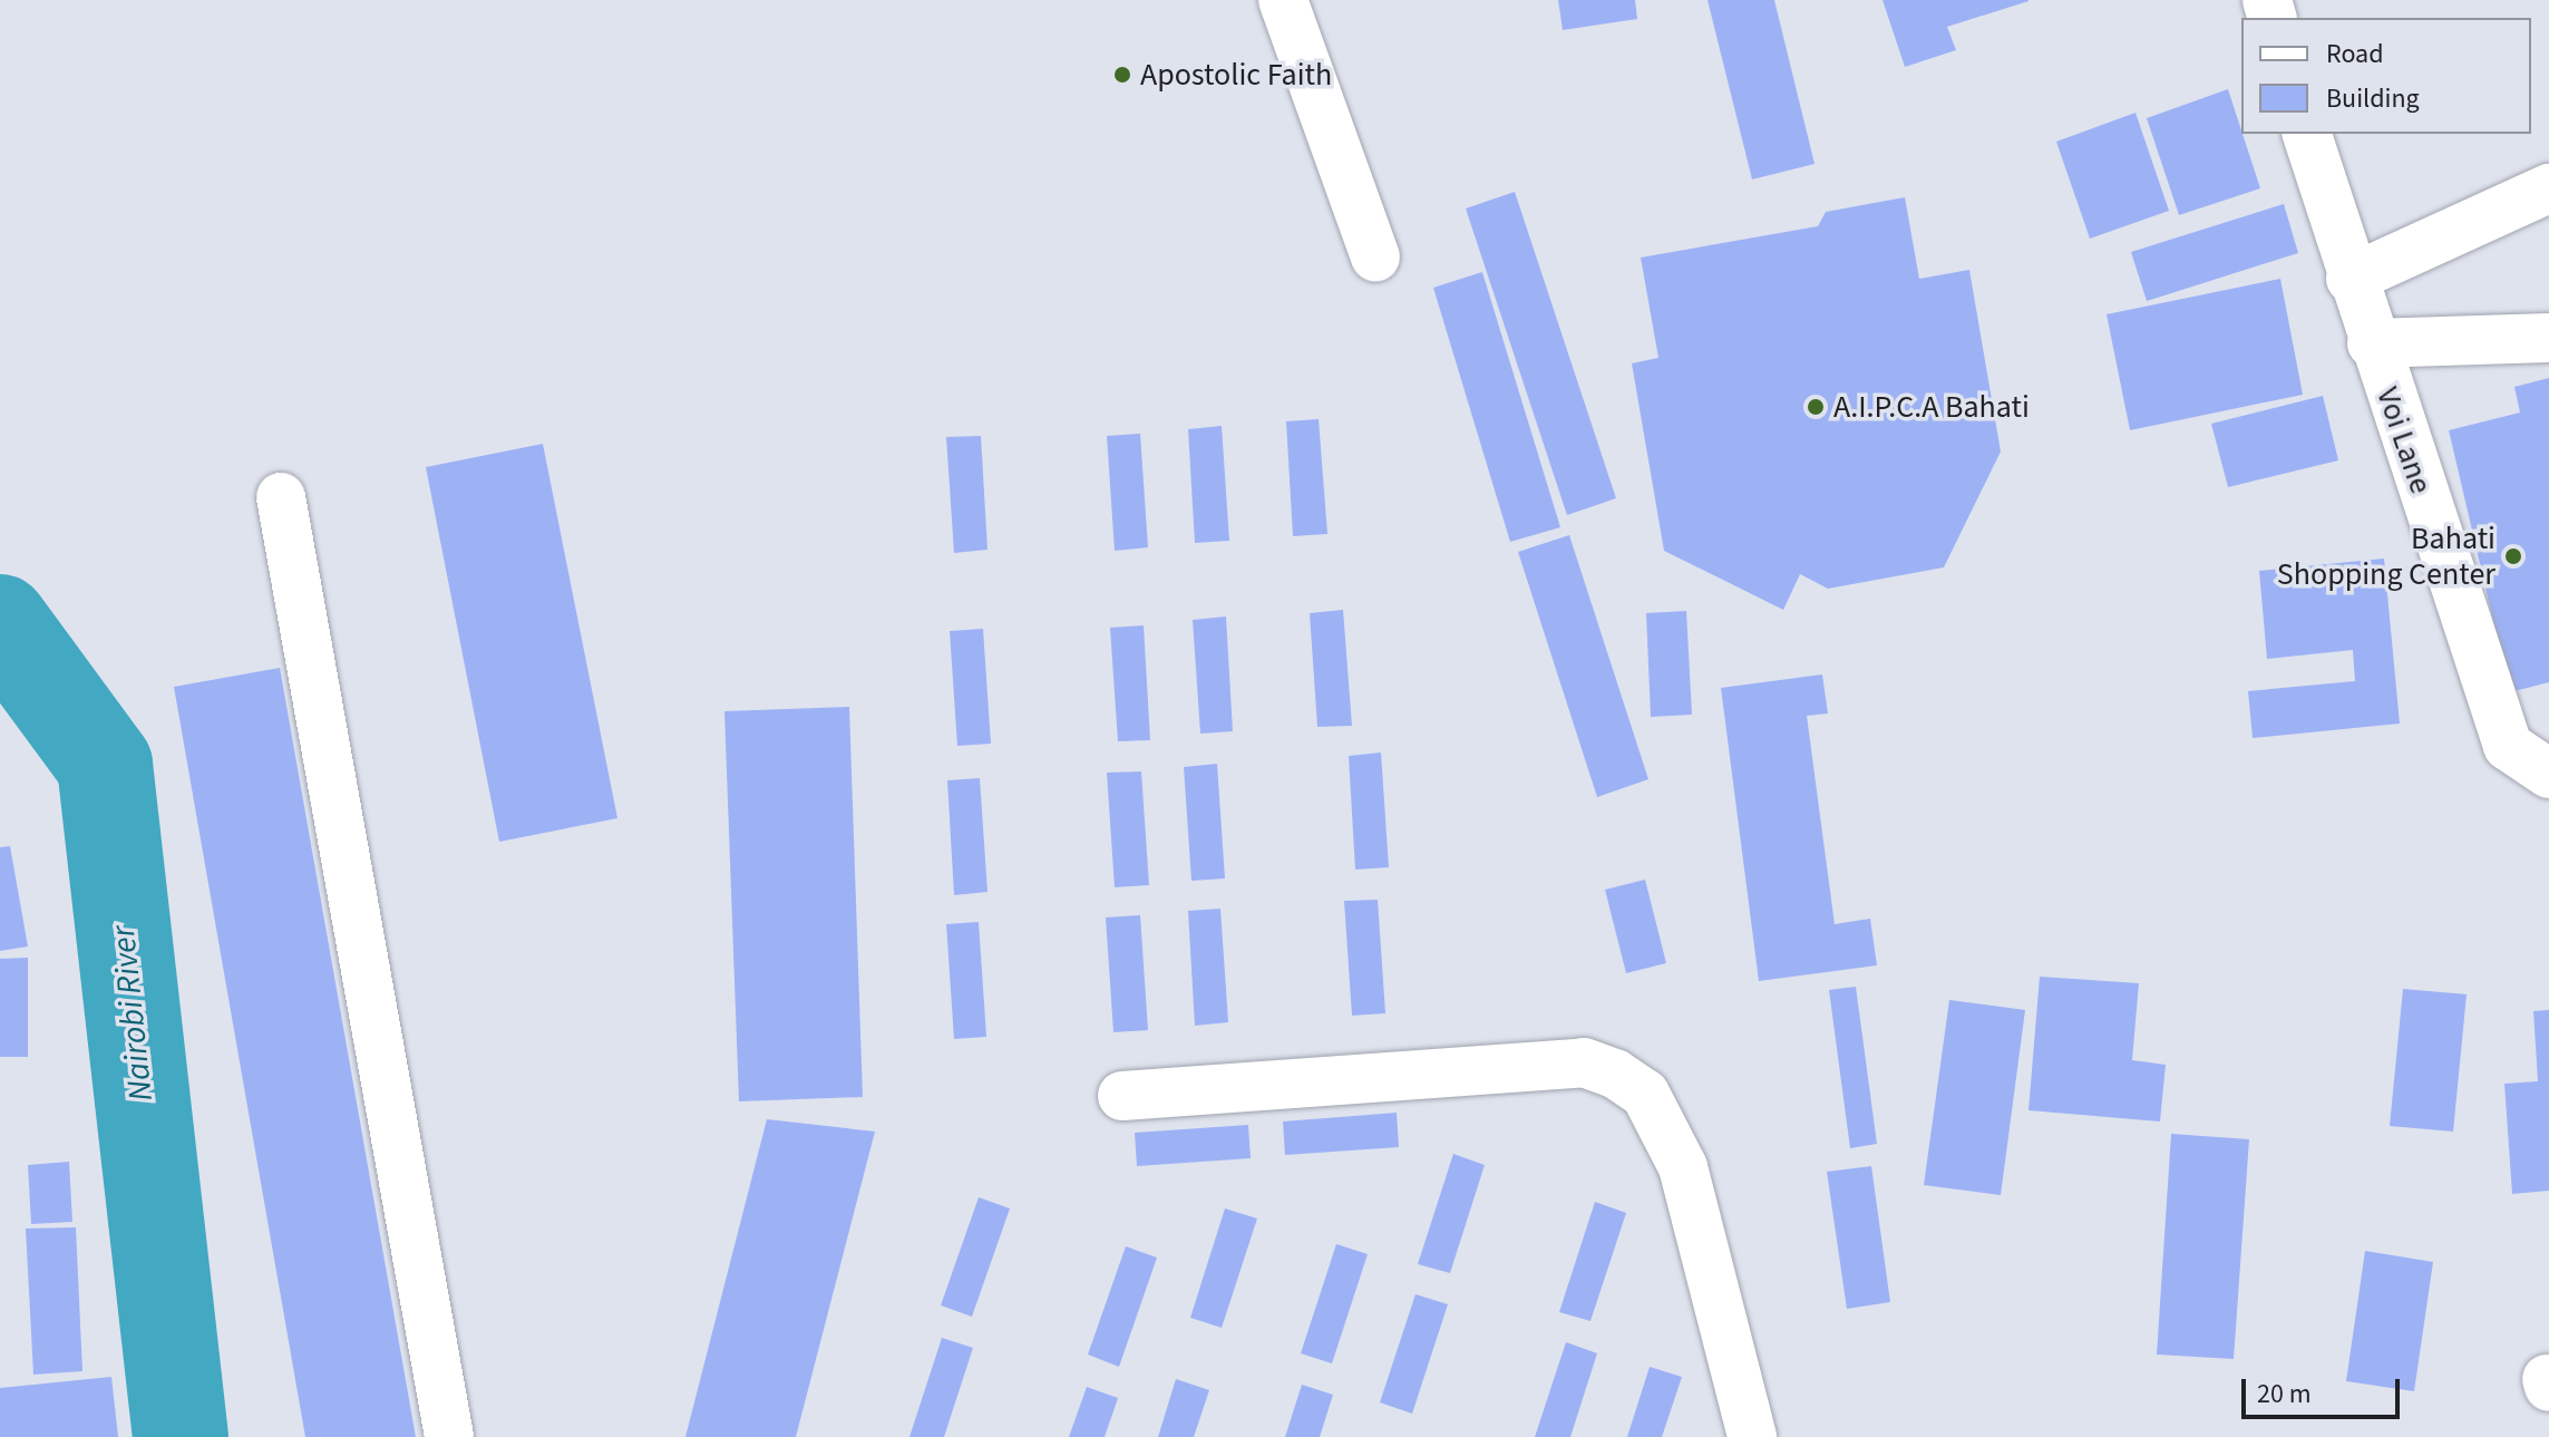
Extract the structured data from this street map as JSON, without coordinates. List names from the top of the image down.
{
  "streets": {
    "street": ["Voi Lane"]
  },
  "water": ["Nairobi River"],
  "places": ["Apostolic Faith", "A.I.P.C.A Bahati", "Bahati Shopping Center"],
  "legend": ["Road", "Building"],
  "scale_bar": "20 m"
}
